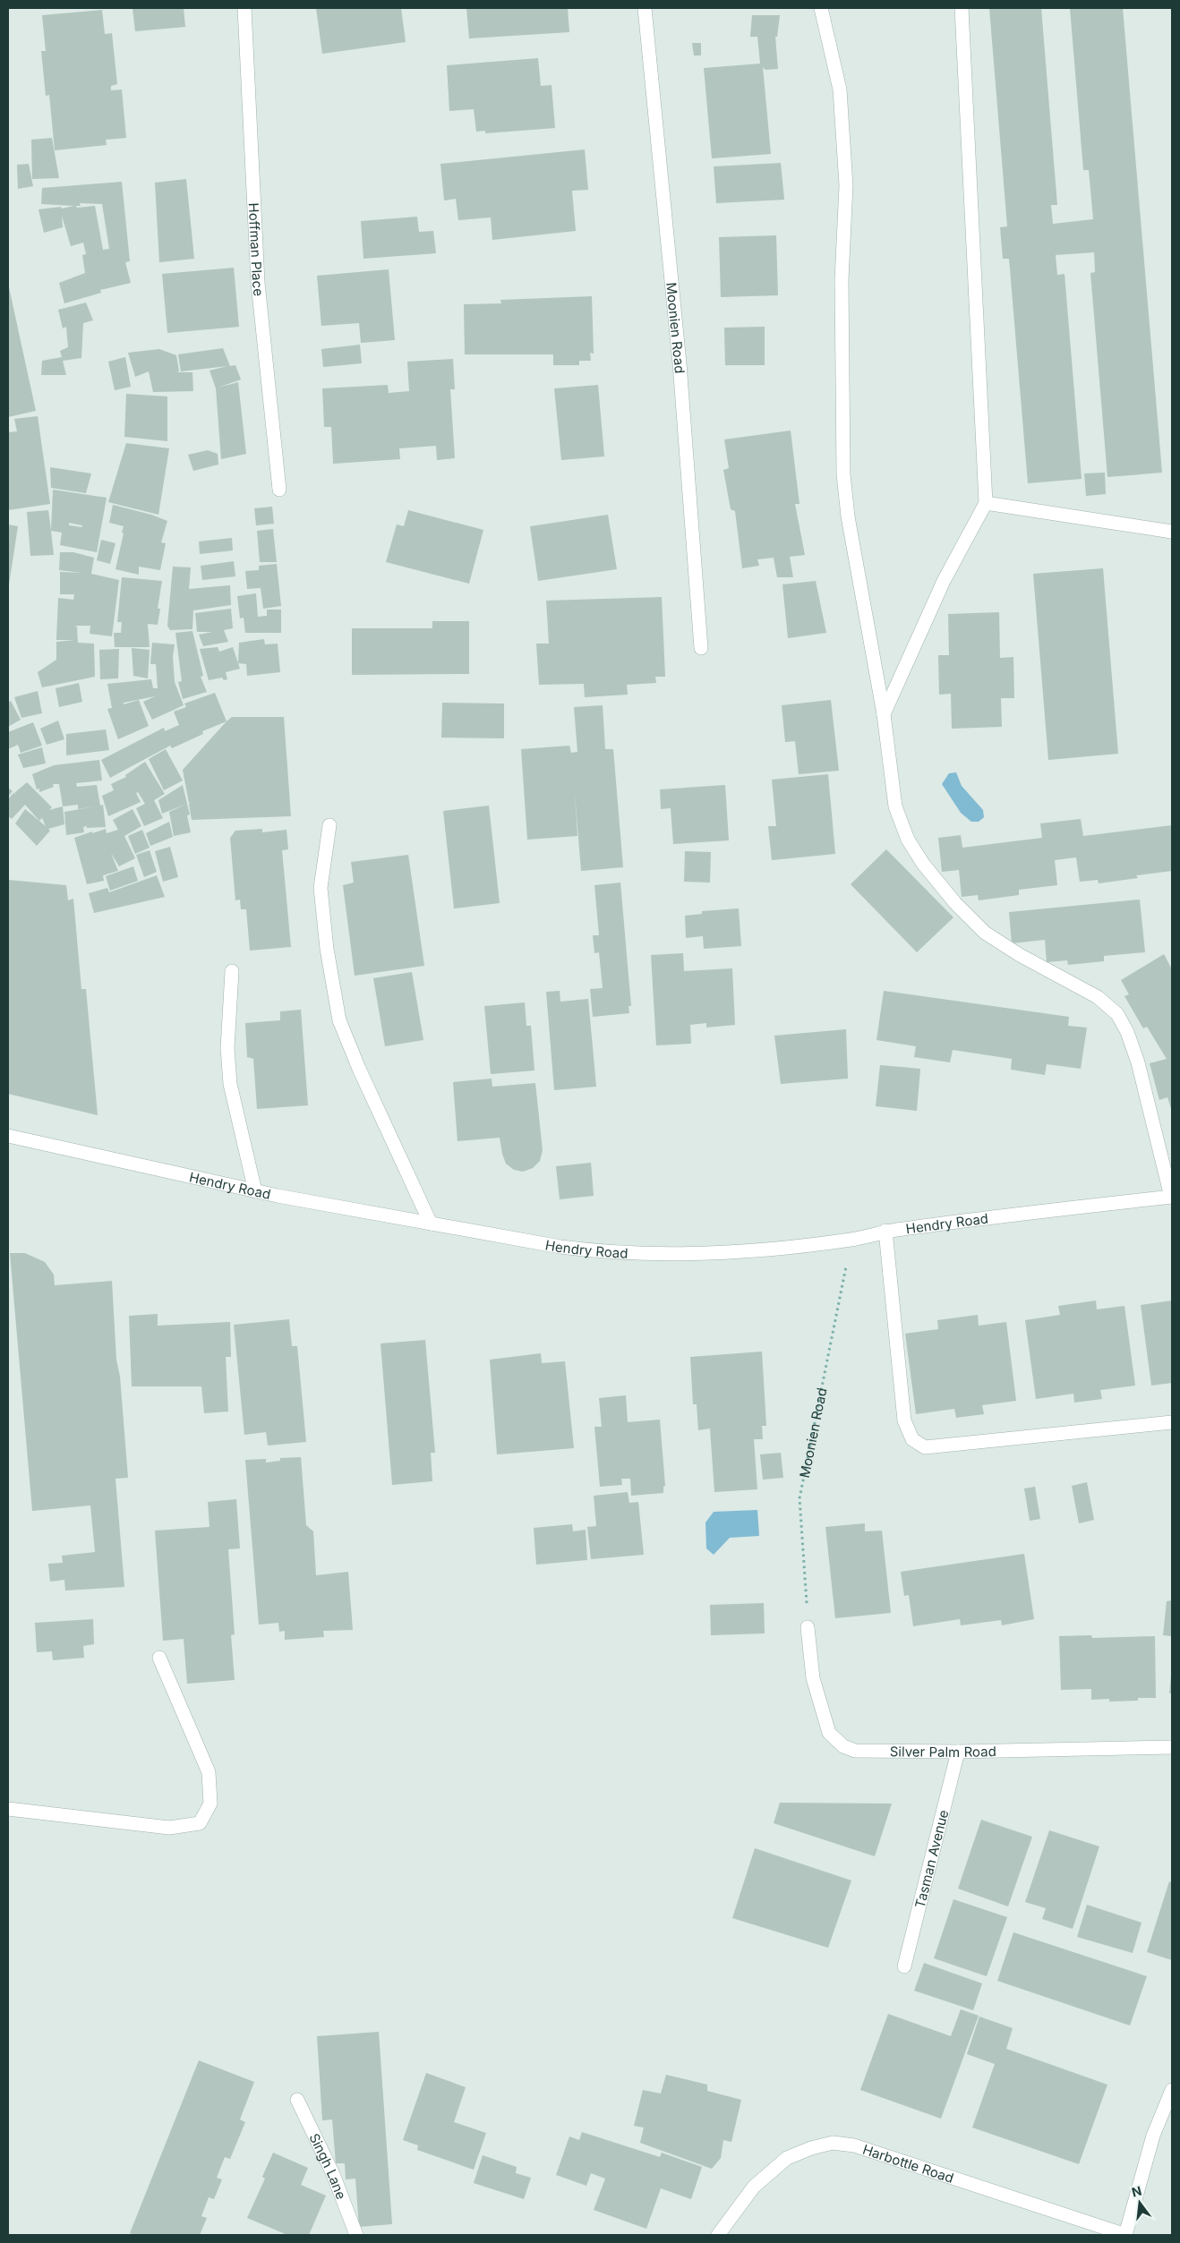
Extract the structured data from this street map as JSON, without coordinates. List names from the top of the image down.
{
  "streets": {
    "street": [
      "Hoffman Place",
      "Moonien Road",
      "Hendry Road",
      "Silver Palm Road",
      "Tasman Avenue",
      "Harbottle Road",
      "Singh Lane"
    ]
  },
  "crossings": [
    ["Moonien Road", "Hendry Road"],
    ["Moonien Road", "Silver Palm Road"],
    ["Silver Palm Road", "Tasman Avenue"]
  ],
  "north": "top"
}
